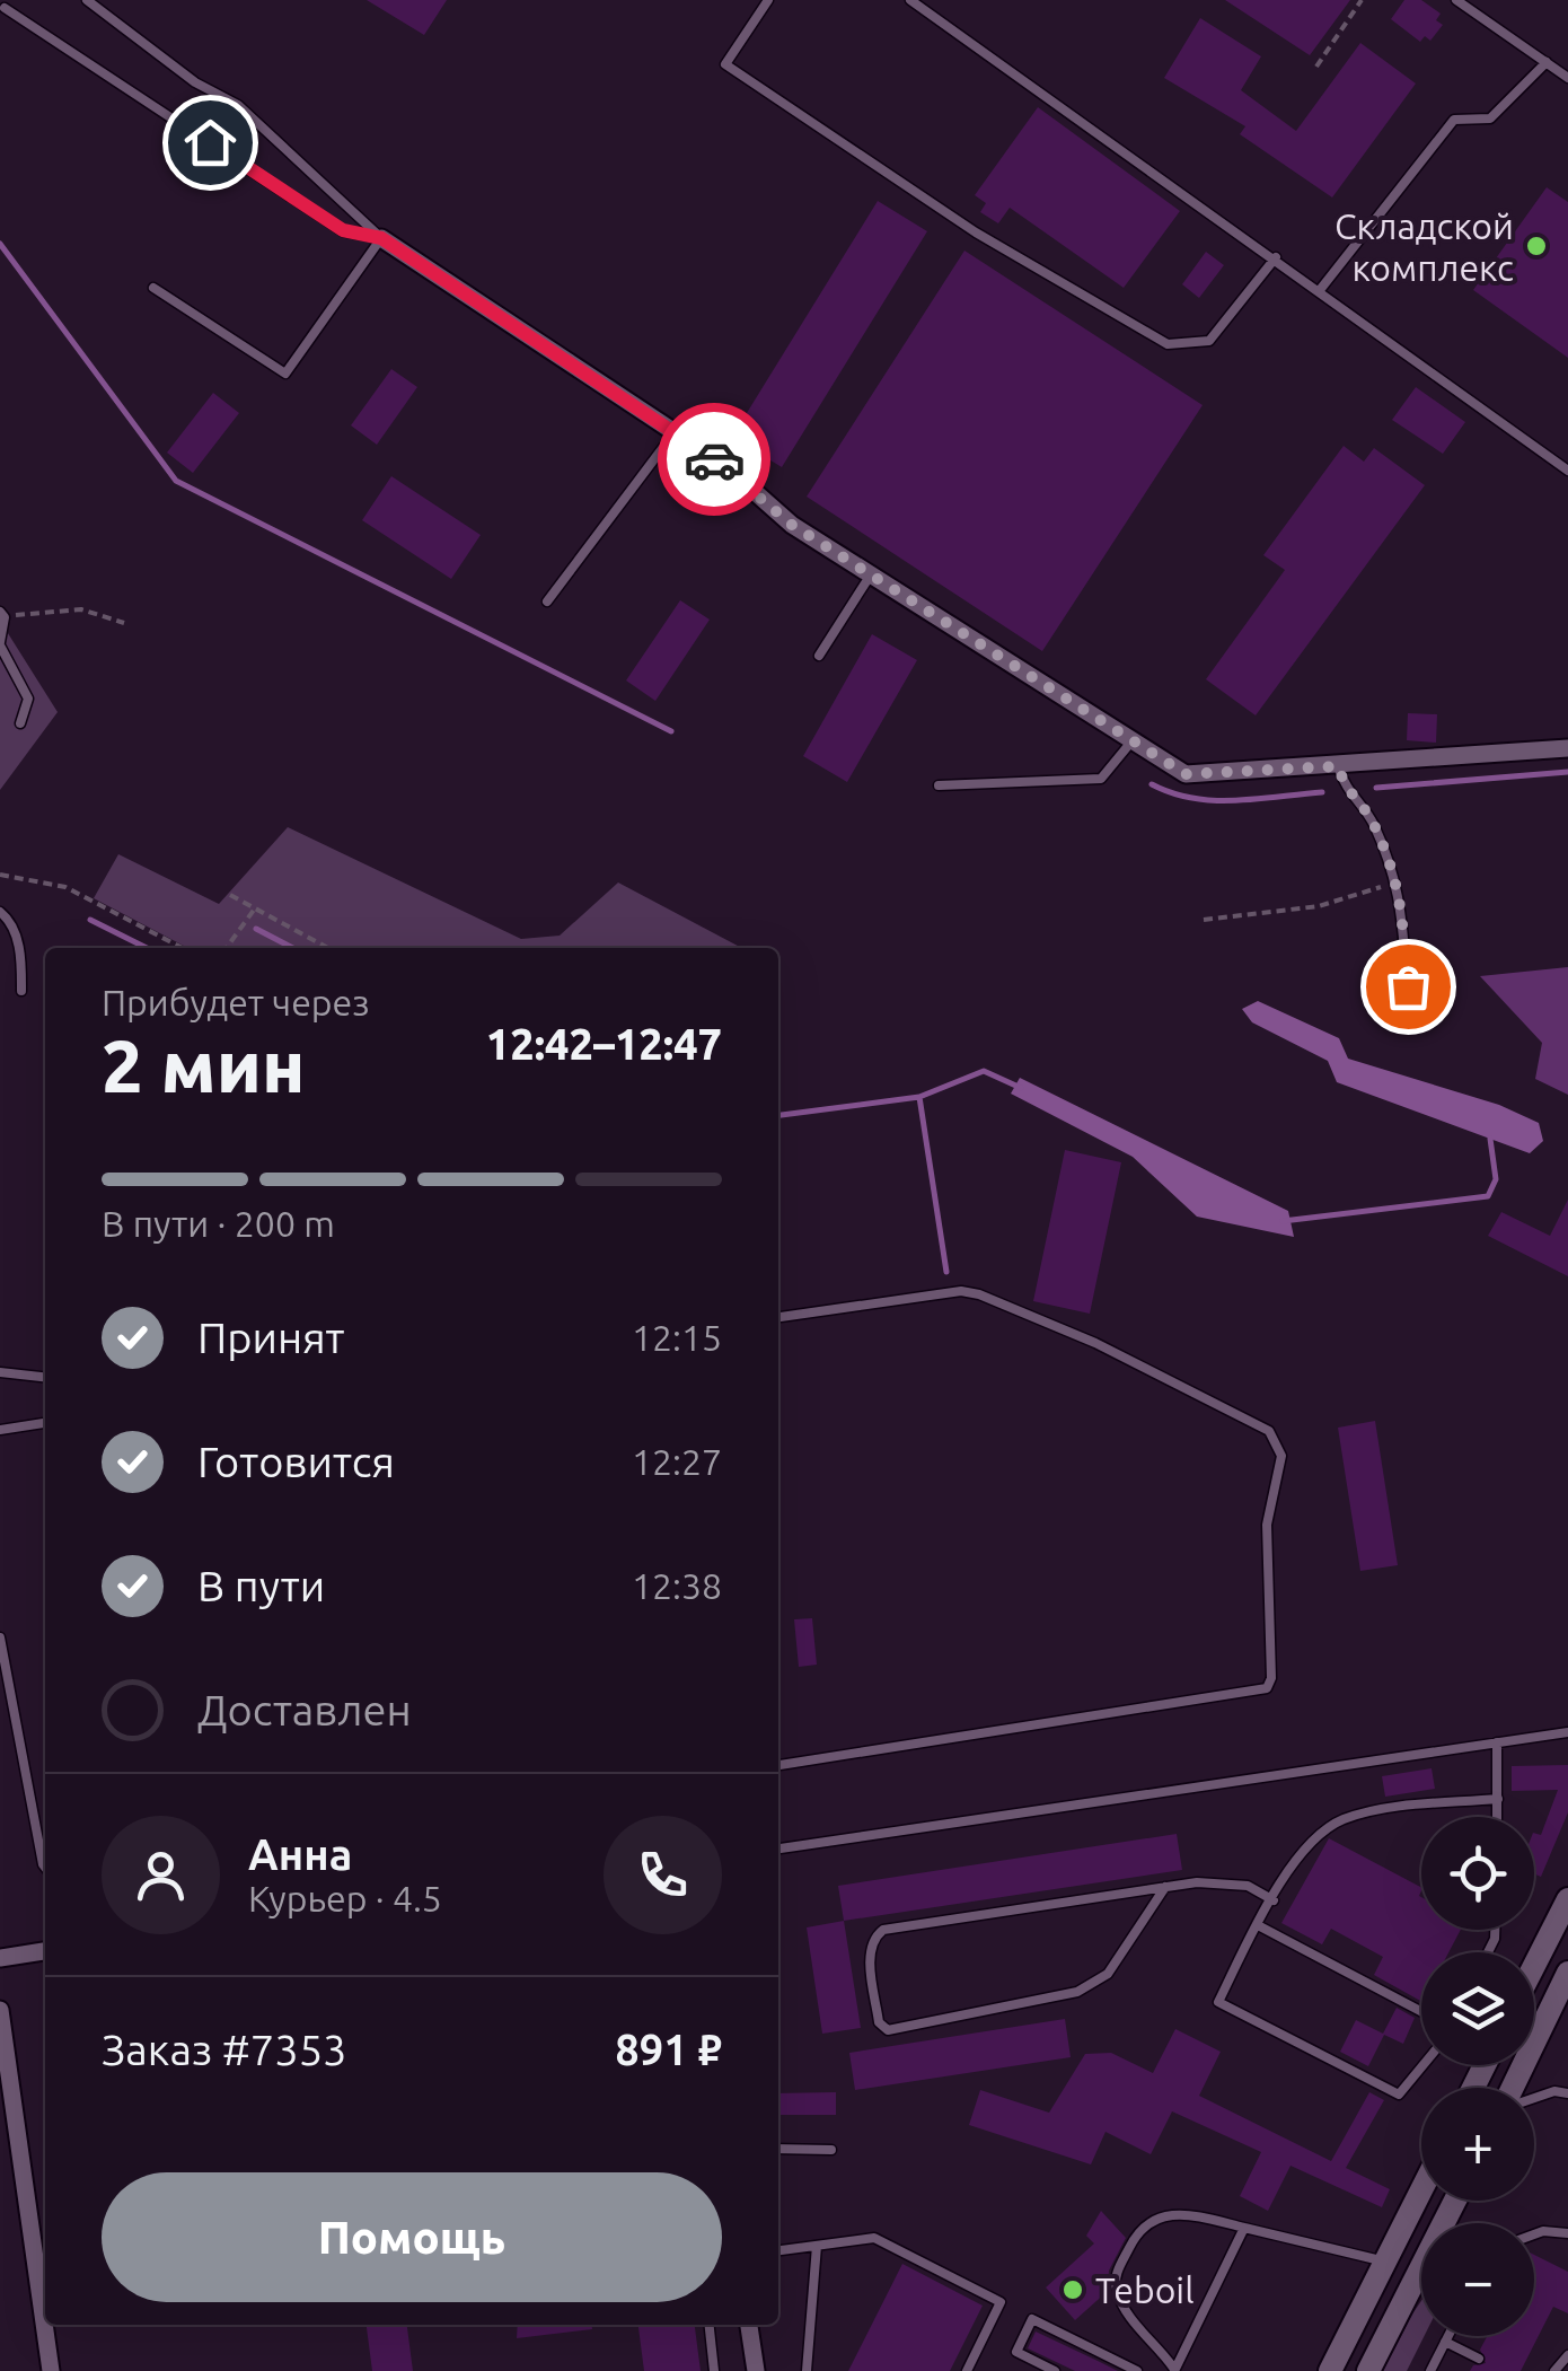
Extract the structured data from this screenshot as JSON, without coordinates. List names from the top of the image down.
{
  "places": ["Складской комплекс", "Teboil"],
  "page": {
    "heading": ["2 мин", "Прибудет через", "12:42–12:47"],
    "panel": [
      "Анна",
      "Курьер · 4.5",
      "Заказ #7353",
      "891 ₽"
    ],
    "bar": "В пути · 200 m",
    "list": [
      ["Принят", "12:15"],
      ["Готовится", "12:27"],
      ["В пути", "12:38"],
      "Доставлен"
    ],
    "map_buttons": ["+", "−"],
    "buttons": "Помощь"
  }
}
